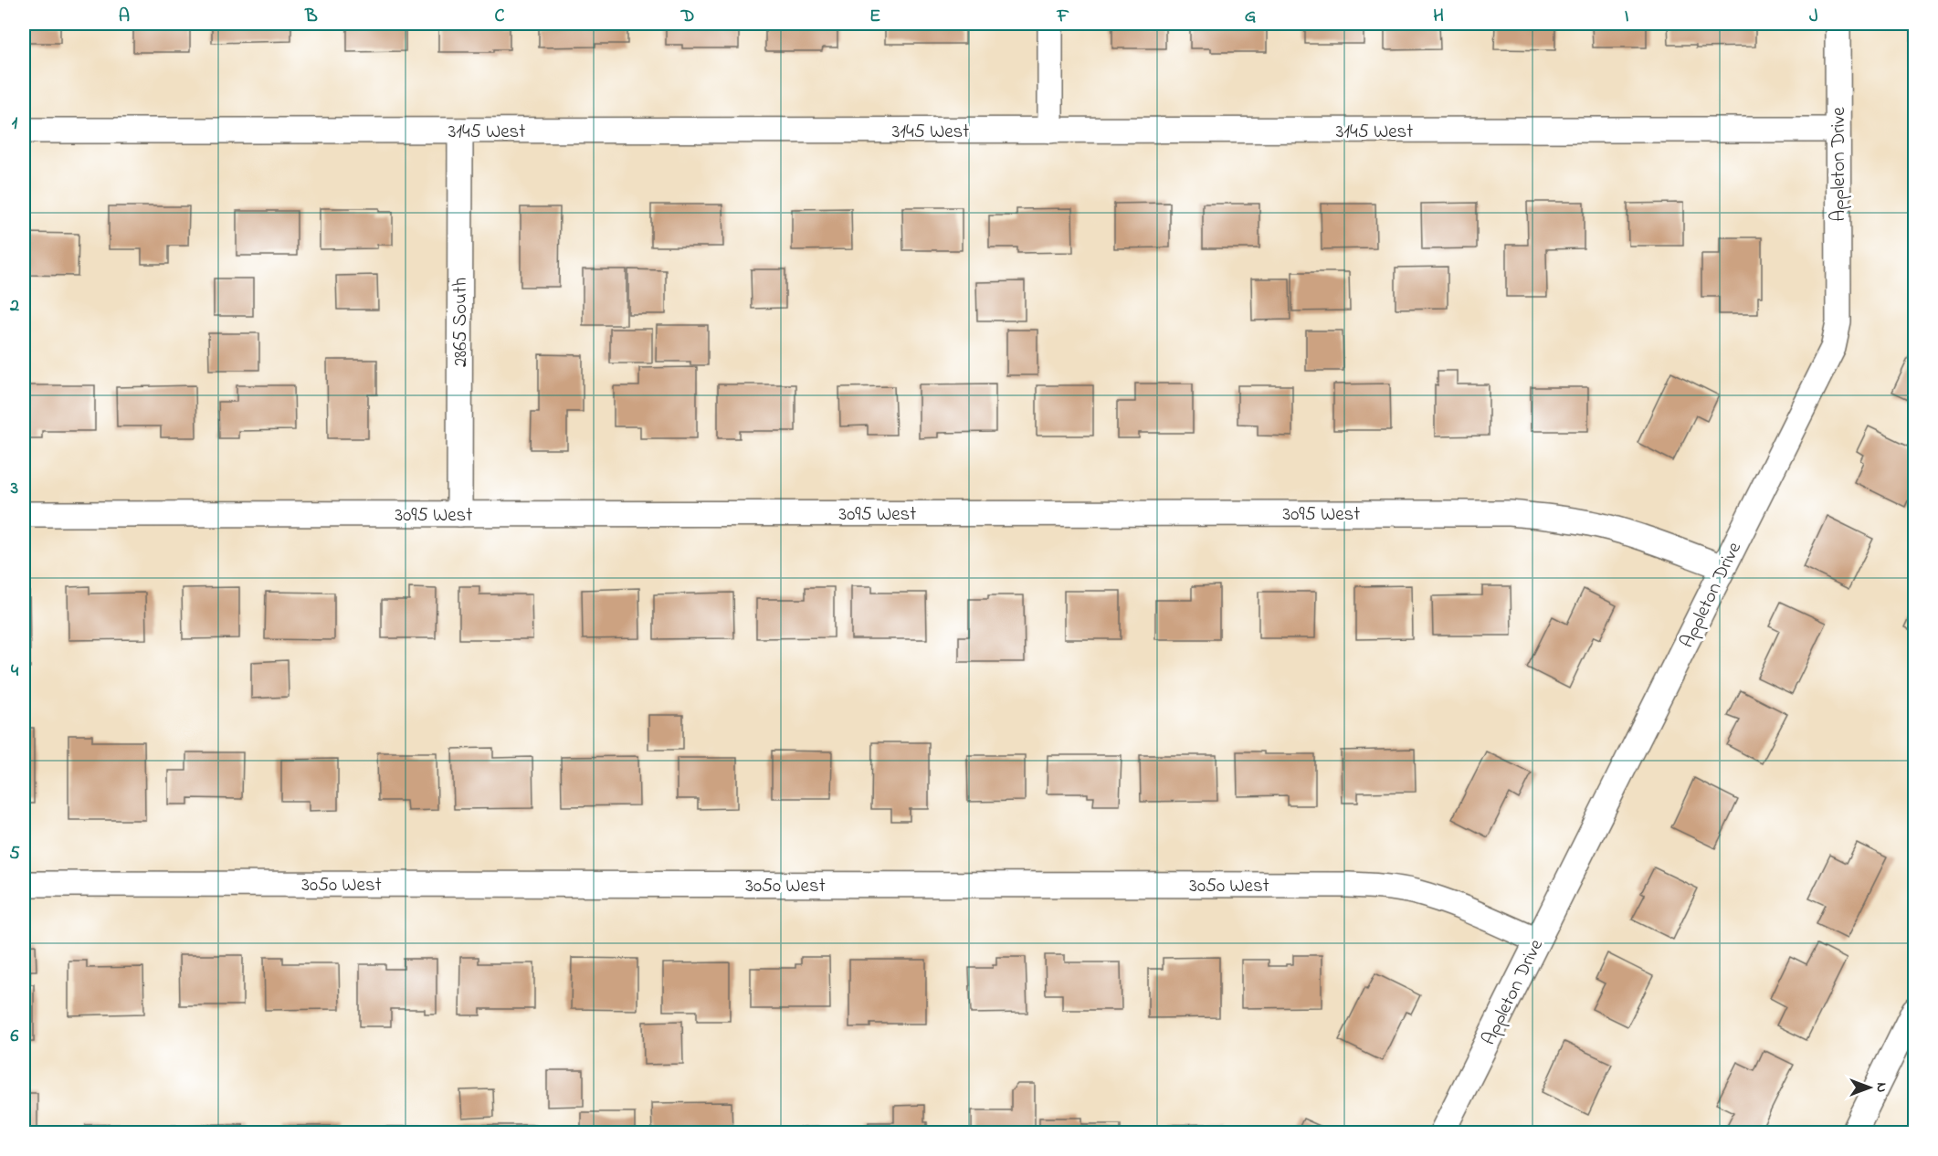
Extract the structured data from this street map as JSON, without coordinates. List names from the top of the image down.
{
  "streets": {
    "street": [
      "3145 West",
      "Appleton Drive",
      "2865 South",
      "3095 West",
      "3050 West"
    ]
  },
  "crossings": [
    ["3145 West", "Appleton Drive"],
    ["3145 West", "2865 South"],
    ["Appleton Drive", "3095 West"],
    ["Appleton Drive", "3050 West"],
    ["2865 South", "3095 West"]
  ],
  "north": "right",
  "grid": {
    "columns": [
      "A",
      "B",
      "C",
      "D",
      "E",
      "F",
      "G",
      "H",
      "I",
      "J"
    ],
    "rows": [
      "1",
      "2",
      "3",
      "4",
      "5",
      "6"
    ]
  }
}
